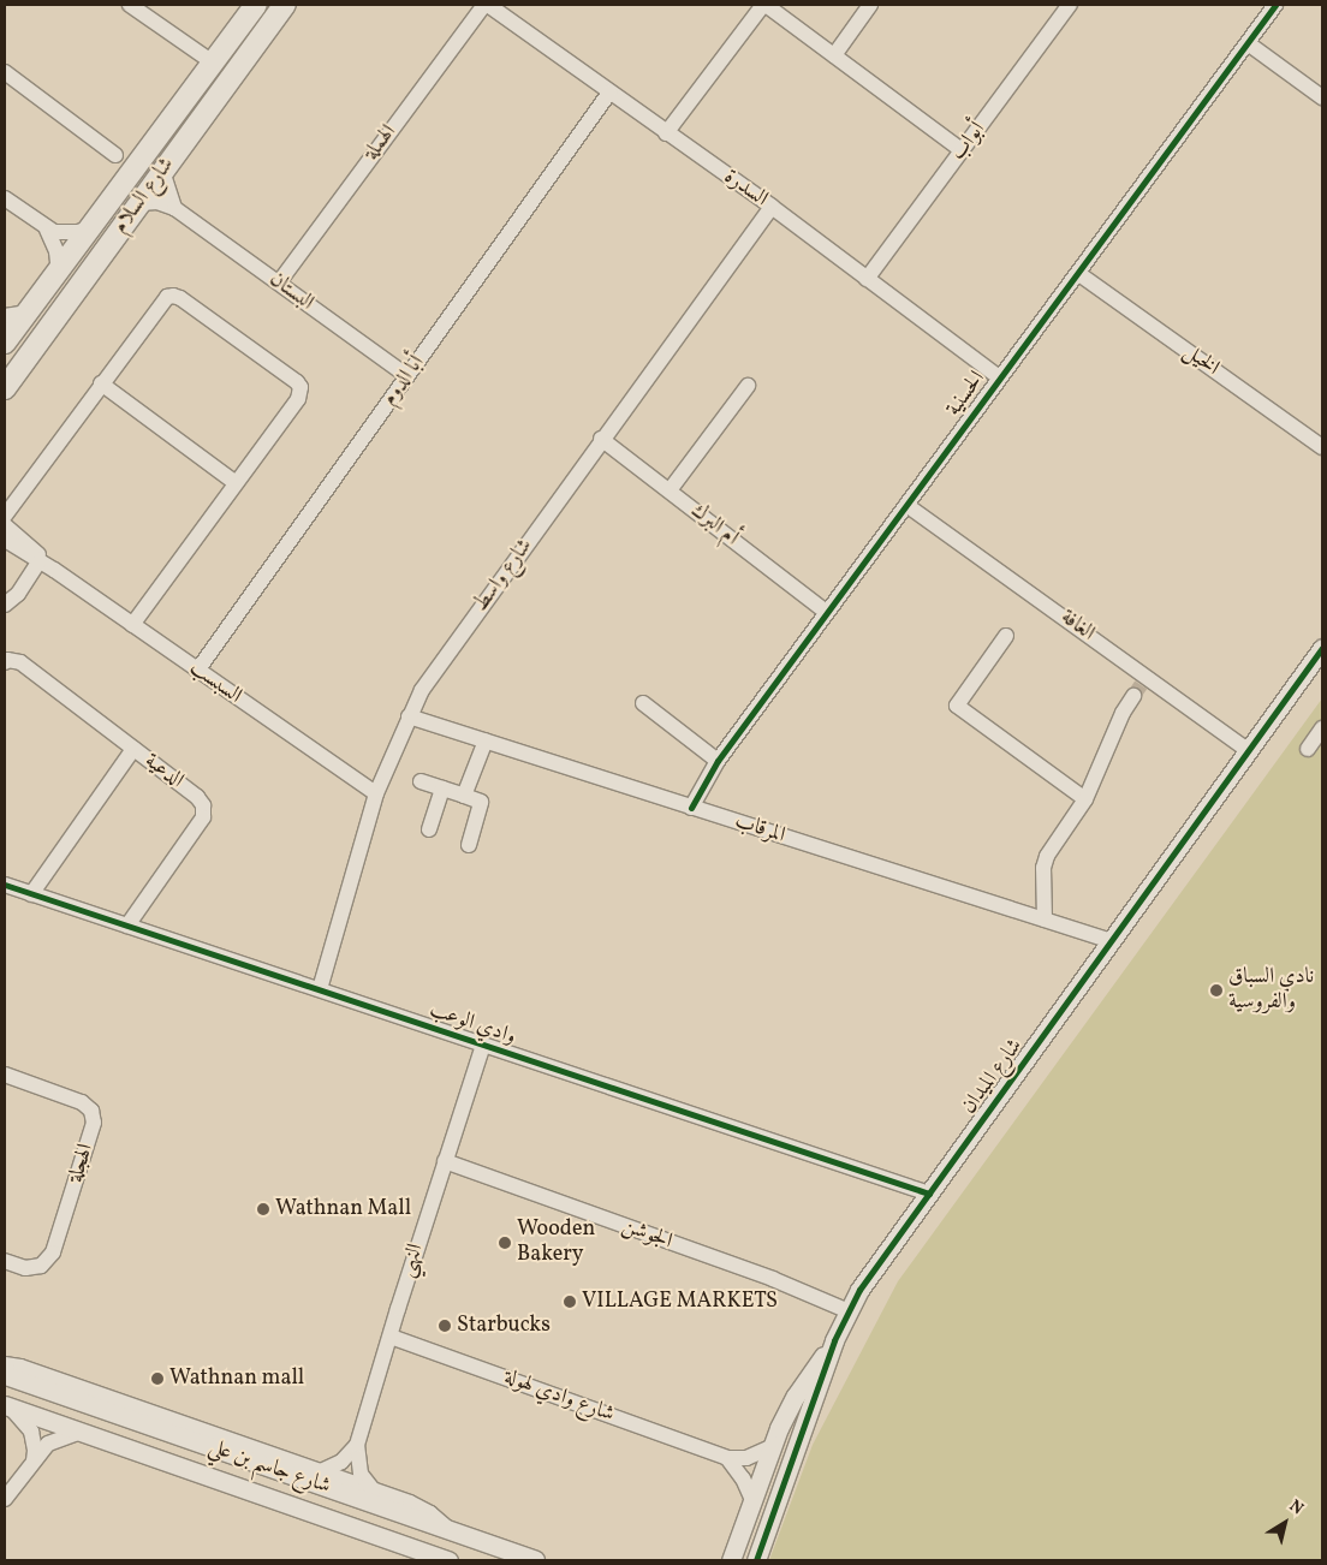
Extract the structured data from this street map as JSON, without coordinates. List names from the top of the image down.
{
  "streets": {
    "main road": ["شارع السلام"],
    "street": [
      "أبواب",
      "الهملة",
      "السدرة",
      "البستان",
      "الخيل",
      "أبا الدوم",
      "الحسنية",
      "أم البرك",
      "شارع واسط",
      "الغافة",
      "السبسب",
      "الدعية",
      "المرقاب",
      "وادي الوعب",
      "شارع الميدان",
      "الهجلة",
      "الجوشن",
      "النهي",
      "شارع وادي لهولة",
      "شارع جاسم بن علي"
    ]
  },
  "crossings": [
    ["أبواب", "السدرة"],
    ["الهملة", "السدرة"],
    ["الهملة", "البستان"],
    ["السدرة", "أبا الدوم"],
    ["السدرة", "الحسنية"],
    ["السدرة", "شارع واسط"],
    ["شارع السلام", "البستان"],
    ["البستان", "أبا الدوم"],
    ["الخيل", "الحسنية"],
    ["أبا الدوم", "السبسب"],
    ["الحسنية", "أم البرك"],
    ["الحسنية", "الغافة"],
    ["الحسنية", "المرقاب"],
    ["أم البرك", "شارع واسط"],
    ["شارع واسط", "السبسب"],
    ["شارع واسط", "المرقاب"],
    ["شارع واسط", "وادي الوعب"],
    ["الغافة", "شارع الميدان"],
    ["الدعية", "وادي الوعب"],
    ["المرقاب", "شارع الميدان"],
    ["وادي الوعب", "شارع الميدان"],
    ["وادي الوعب", "النهي"],
    ["شارع الميدان", "الجوشن"],
    ["شارع الميدان", "شارع وادي لهولة"],
    ["الجوشن", "النهي"],
    ["النهي", "شارع وادي لهولة"]
  ],
  "places": [
    "نادي السباق والفروسية",
    "Wathnan Mall",
    "Wooden Bakery",
    "VILLAGE MARKETS",
    "Starbucks",
    "Wathnan mall"
  ],
  "north": "top right"
}
